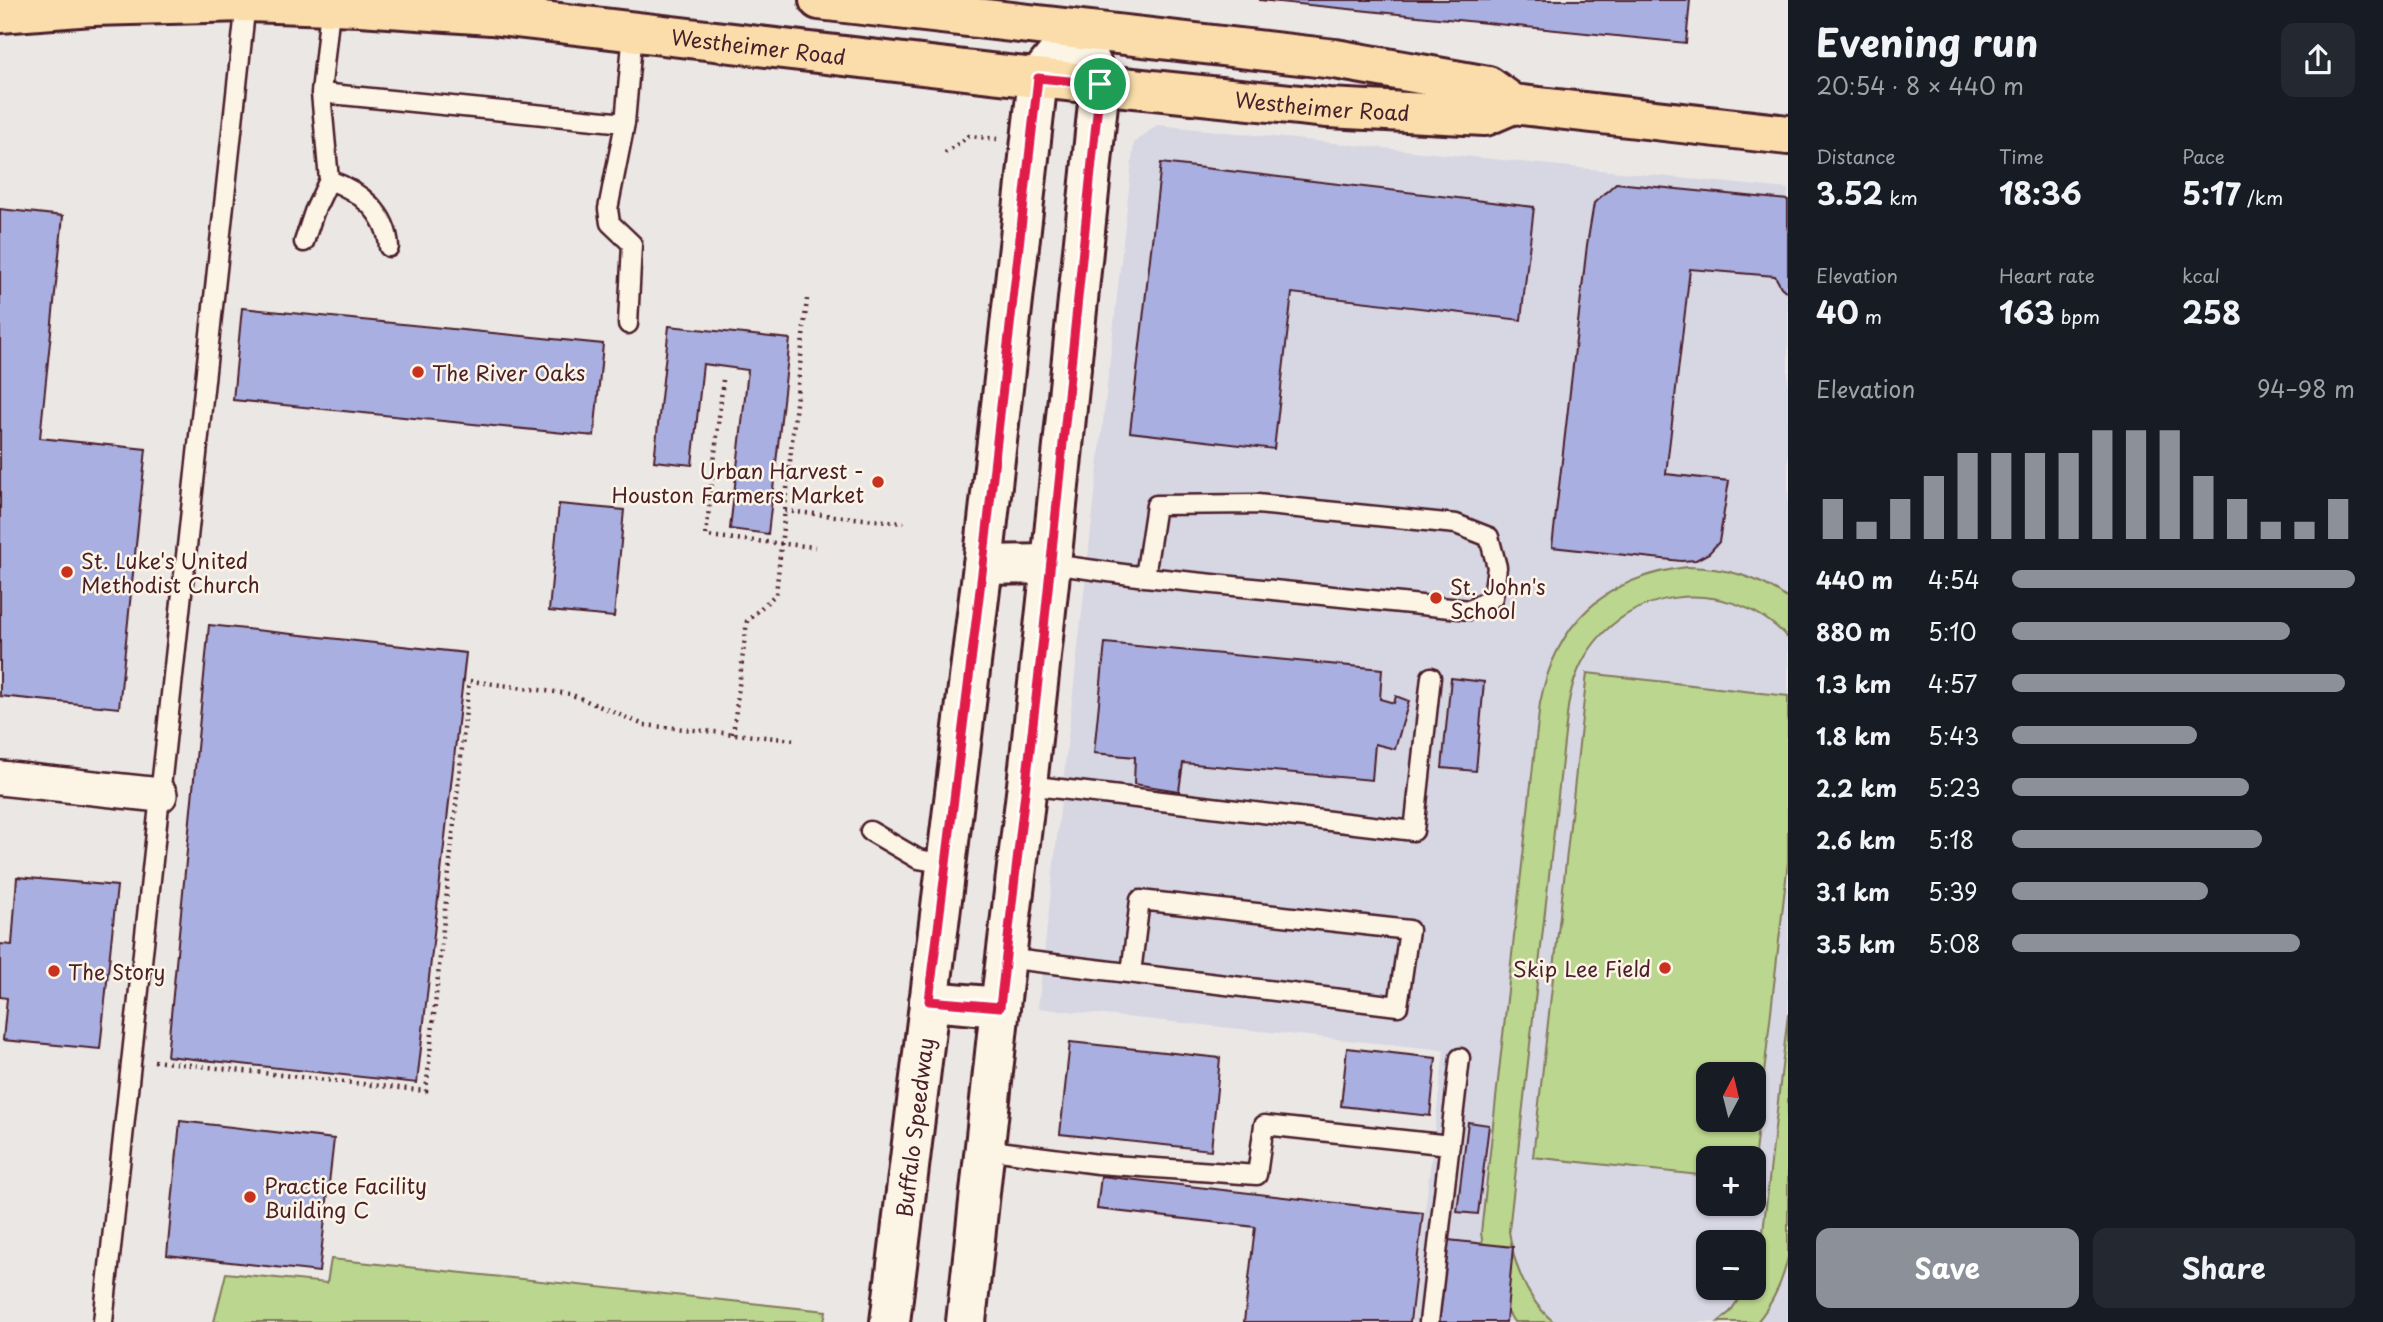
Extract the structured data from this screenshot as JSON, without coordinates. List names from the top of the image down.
{
  "streets": {
    "main road": ["Westheimer Road", "Buffalo Speedway"]
  },
  "crossings": [
    ["Westheimer Road", "Buffalo Speedway"]
  ],
  "places": [
    "The River Oaks",
    "Urban Harvest - Houston Farmers Market",
    "St. Luke's United Methodist Church",
    "St. John's School",
    "Skip Lee Field",
    "The Story",
    "Practice Facility Building C"
  ],
  "north": "top",
  "page": {
    "heading": ["Evening run", "20:54 · 8 × 440 m"],
    "stats": [
      ["Distance", "3.52 km"],
      ["Time", "18:36"],
      ["Pace", "5:17 /km"],
      ["Elevation", "40 m"],
      ["Heart rate", "163 bpm"],
      ["kcal", "258"]
    ],
    "chart": ["Elevation", "94–98 m"],
    "list": [
      {
        "name": "440 m",
        "note": "4:54"
      },
      {
        "name": "880 m",
        "note": "5:10"
      },
      {
        "name": "1.3 km",
        "note": "4:57"
      },
      {
        "name": "1.8 km",
        "note": "5:43"
      },
      {
        "name": "2.2 km",
        "note": "5:23"
      },
      {
        "name": "2.6 km",
        "note": "5:18"
      },
      {
        "name": "3.1 km",
        "note": "5:39"
      },
      {
        "name": "3.5 km",
        "note": "5:08"
      }
    ],
    "map_buttons": ["+", "−"],
    "buttons": ["Save", "Share"]
  }
}
